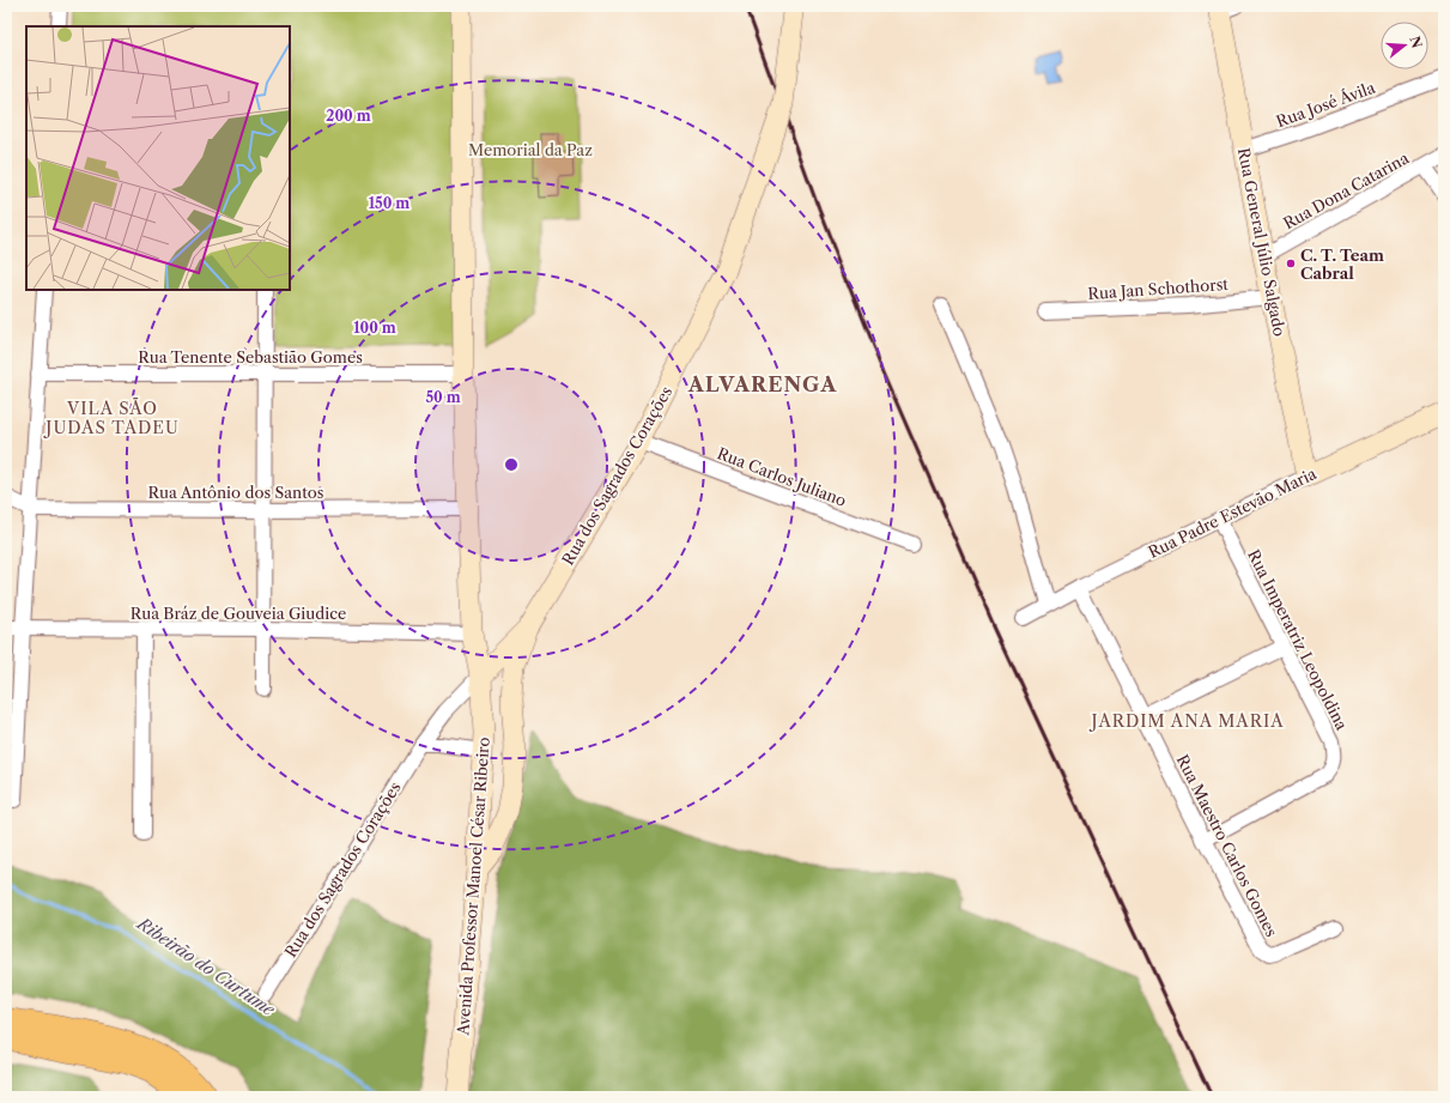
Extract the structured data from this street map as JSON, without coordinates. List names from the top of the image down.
{
  "streets": {
    "main road": [
      "Rua General Júlio Salgado",
      "Rua dos Sagrados Corações",
      "Rua Padre Estevão Maria",
      "Avenida Professor Manoel César Ribeiro"
    ],
    "street": [
      "Rua José Ávila",
      "Rua Dona Catarina",
      "Rua Jan Schothorst",
      "Rua Tenente Sebastião Gomes",
      "Rua Carlos Juliano",
      "Rua Antônio dos Santos",
      "Rua Bráz de Gouveia Giudice",
      "Rua Imperatriz Leopoldina",
      "Rua Maestro Carlos Gomes"
    ]
  },
  "crossings": [
    ["Rua José Ávila", "Rua General Júlio Salgado"],
    ["Rua Dona Catarina", "Rua General Júlio Salgado"],
    ["Rua General Júlio Salgado", "Rua Jan Schothorst"],
    ["Rua General Júlio Salgado", "Rua Padre Estevão Maria"],
    ["Rua Tenente Sebastião Gomes", "Avenida Professor Manoel César Ribeiro"],
    ["Rua dos Sagrados Corações", "Rua Carlos Juliano"],
    ["Rua dos Sagrados Corações", "Avenida Professor Manoel César Ribeiro"],
    ["Rua Antônio dos Santos", "Avenida Professor Manoel César Ribeiro"],
    ["Rua Padre Estevão Maria", "Rua Imperatriz Leopoldina"],
    ["Rua Padre Estevão Maria", "Rua Maestro Carlos Gomes"],
    ["Rua Bráz de Gouveia Giudice", "Avenida Professor Manoel César Ribeiro"],
    ["Rua Imperatriz Leopoldina", "Rua Maestro Carlos Gomes"]
  ],
  "districts": ["ALVARENGA", "VILA SÃO JUDAS TADEU", "JARDIM ANA MARIA"],
  "water": ["Ribeirão do Curtume"],
  "parks": ["Memorial da Paz"],
  "places": ["C. T. Team Cabral"],
  "north": "right",
  "rings": [
    "200 m",
    "150 m",
    "100 m",
    "50 m"
  ]
}
